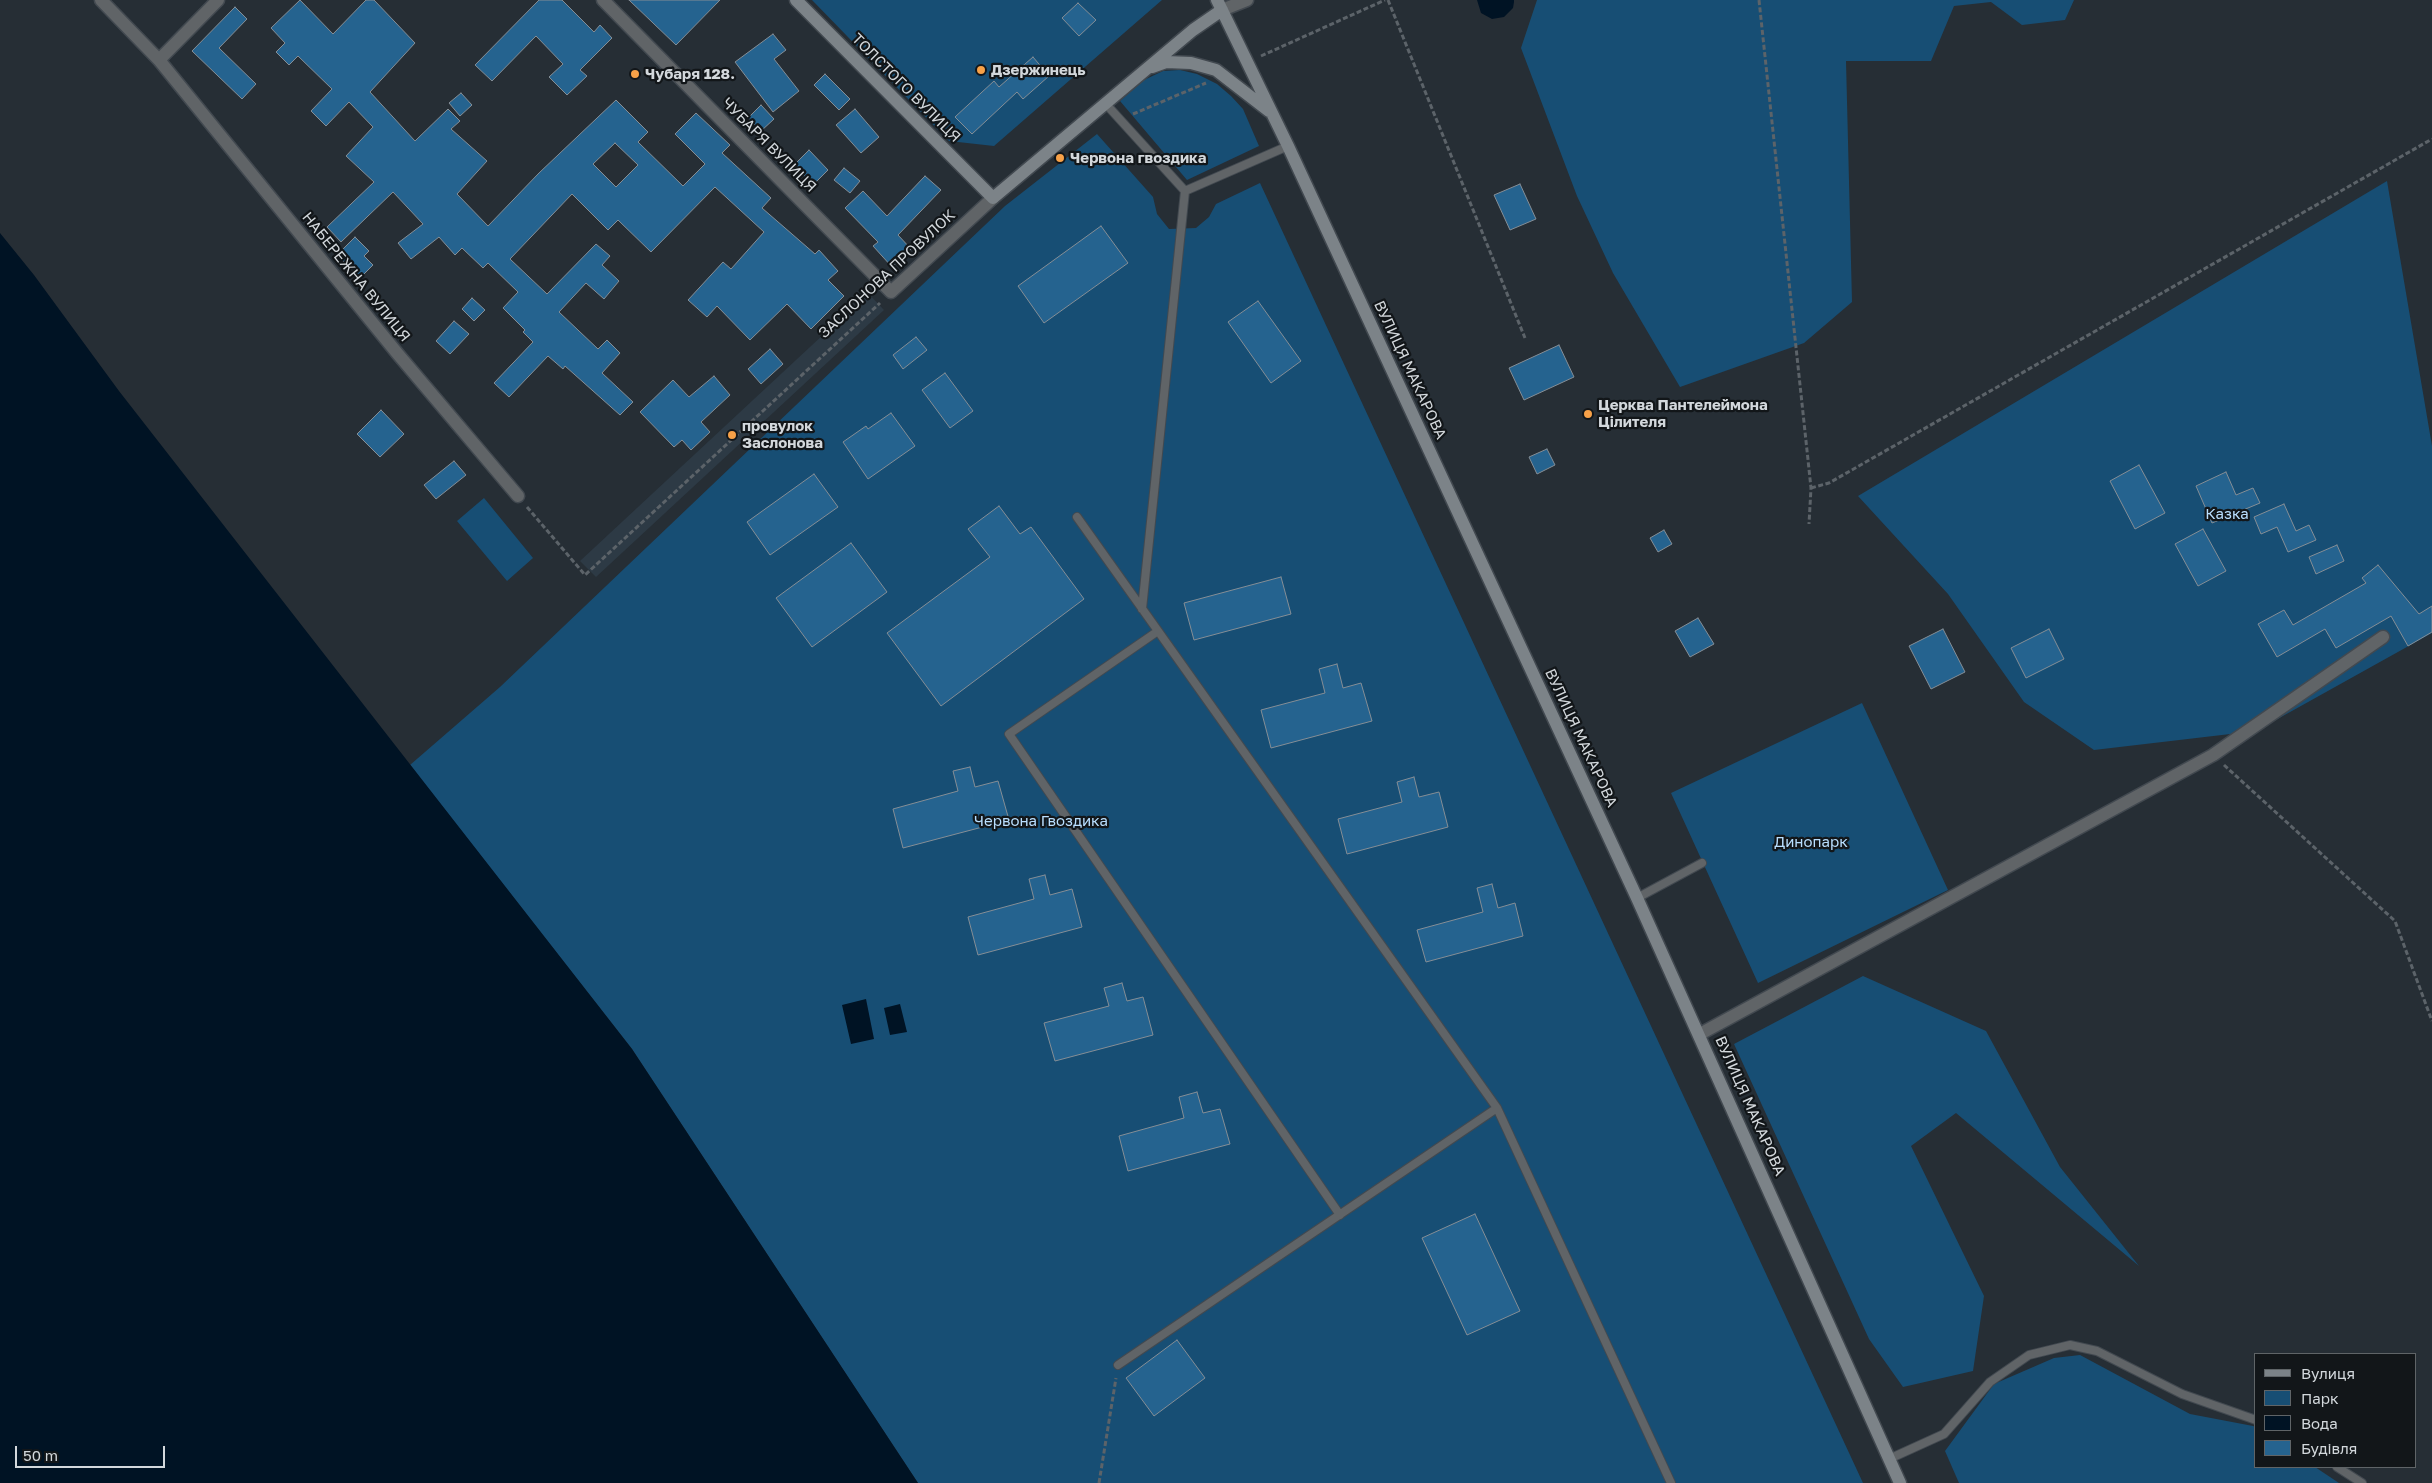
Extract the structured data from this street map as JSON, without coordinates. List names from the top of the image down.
{
  "streets": {
    "main road": ["ТОЛСТОГО ВУЛИЦЯ", "ЗАСЛОНОВА ПРОВУЛОК", "ВУЛИЦЯ МАКАРОВА"],
    "street": ["ЧУБАРЯ ВУЛИЦЯ", "НАБЕРЕЖНА ВУЛИЦЯ"]
  },
  "crossings": [
    ["ТОЛСТОГО ВУЛИЦЯ", "ЗАСЛОНОВА ПРОВУЛОК"],
    ["ЧУБАРЯ ВУЛИЦЯ", "ЗАСЛОНОВА ПРОВУЛОК"],
    ["ЗАСЛОНОВА ПРОВУЛОК", "НАБЕРЕЖНА ВУЛИЦЯ"],
    ["ЗАСЛОНОВА ПРОВУЛОК", "ВУЛИЦЯ МАКАРОВА"]
  ],
  "parks": ["Казка", "Червона Гвоздика", "Динопарк"],
  "places": [
    "Дзержинець",
    "Чубаря 128.",
    "Червона гвоздика",
    "Церква Пантелеймона Цілителя",
    "провулок Заслонова"
  ],
  "legend": [
    "Вулиця",
    "Парк",
    "Вода",
    "Будівля"
  ],
  "scale_bar": "50 m"
}
